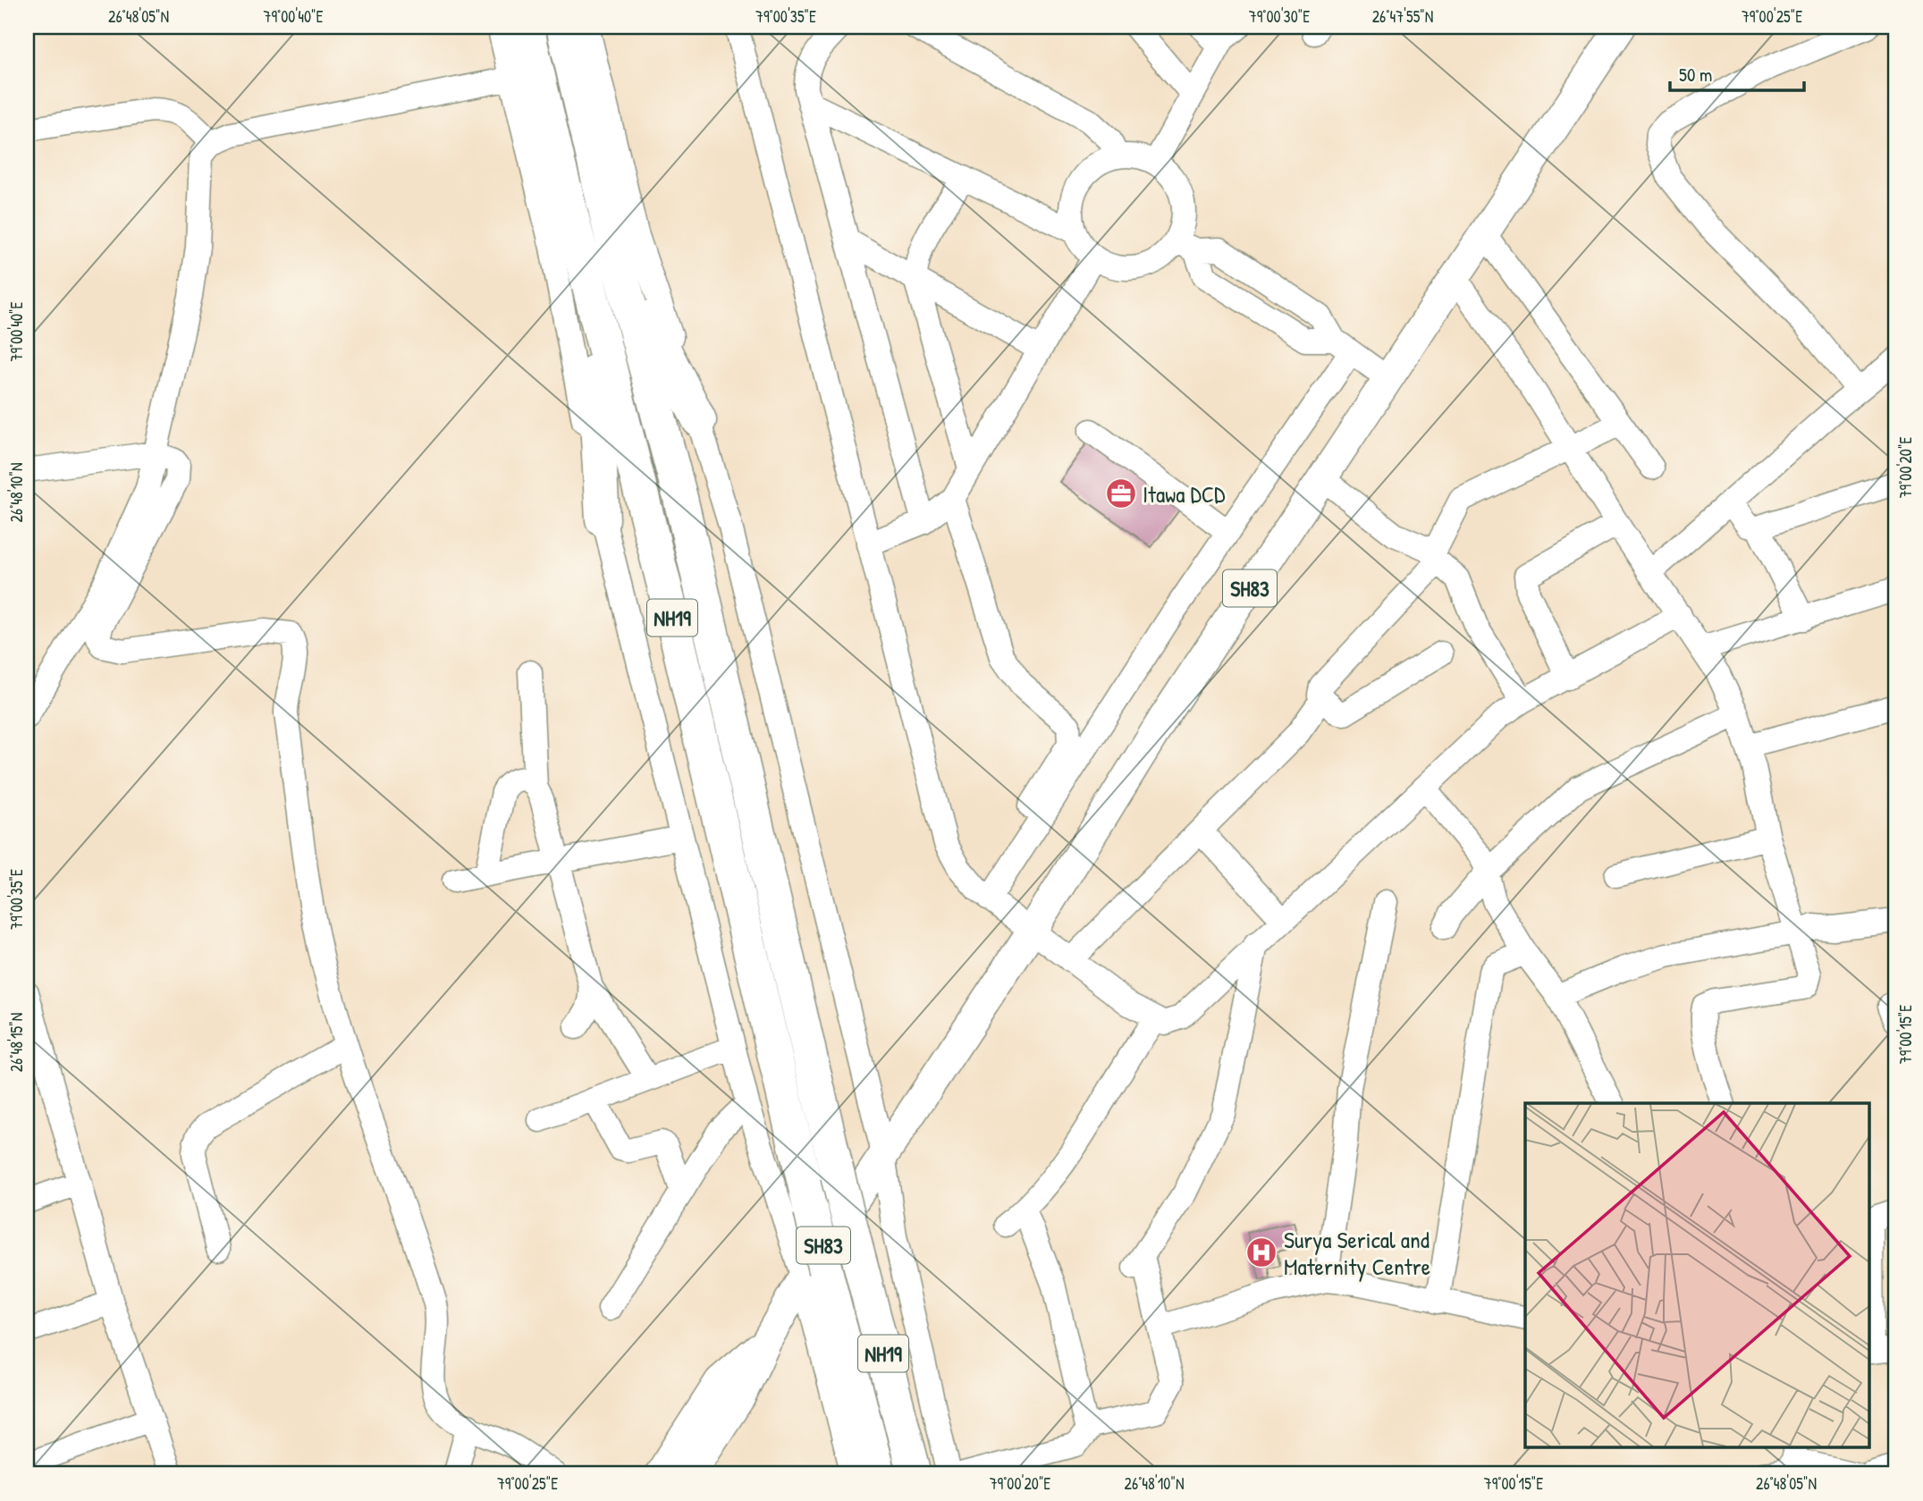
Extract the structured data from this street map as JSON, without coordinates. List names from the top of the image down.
{
  "streets": {
    "highway": ["NH19"],
    "main road": ["SH83"]
  },
  "crossings": [
    ["SH83", "NH19"]
  ],
  "places": {
    "office": ["Itawa DCD"],
    "hospital": ["Surya Serical and Maternity Centre"]
  },
  "scale_bar": "50 m",
  "coordinates": [
    "26°48'05\"N",
    "79°00'40\"E",
    "79°00'35\"E",
    "79°00'30\"E",
    "26°47'55\"N",
    "79°00'25\"E",
    "79°00'20\"E",
    "26°48'10\"N",
    "79°00'15\"E",
    "26°48'15\"N"
  ]
}
